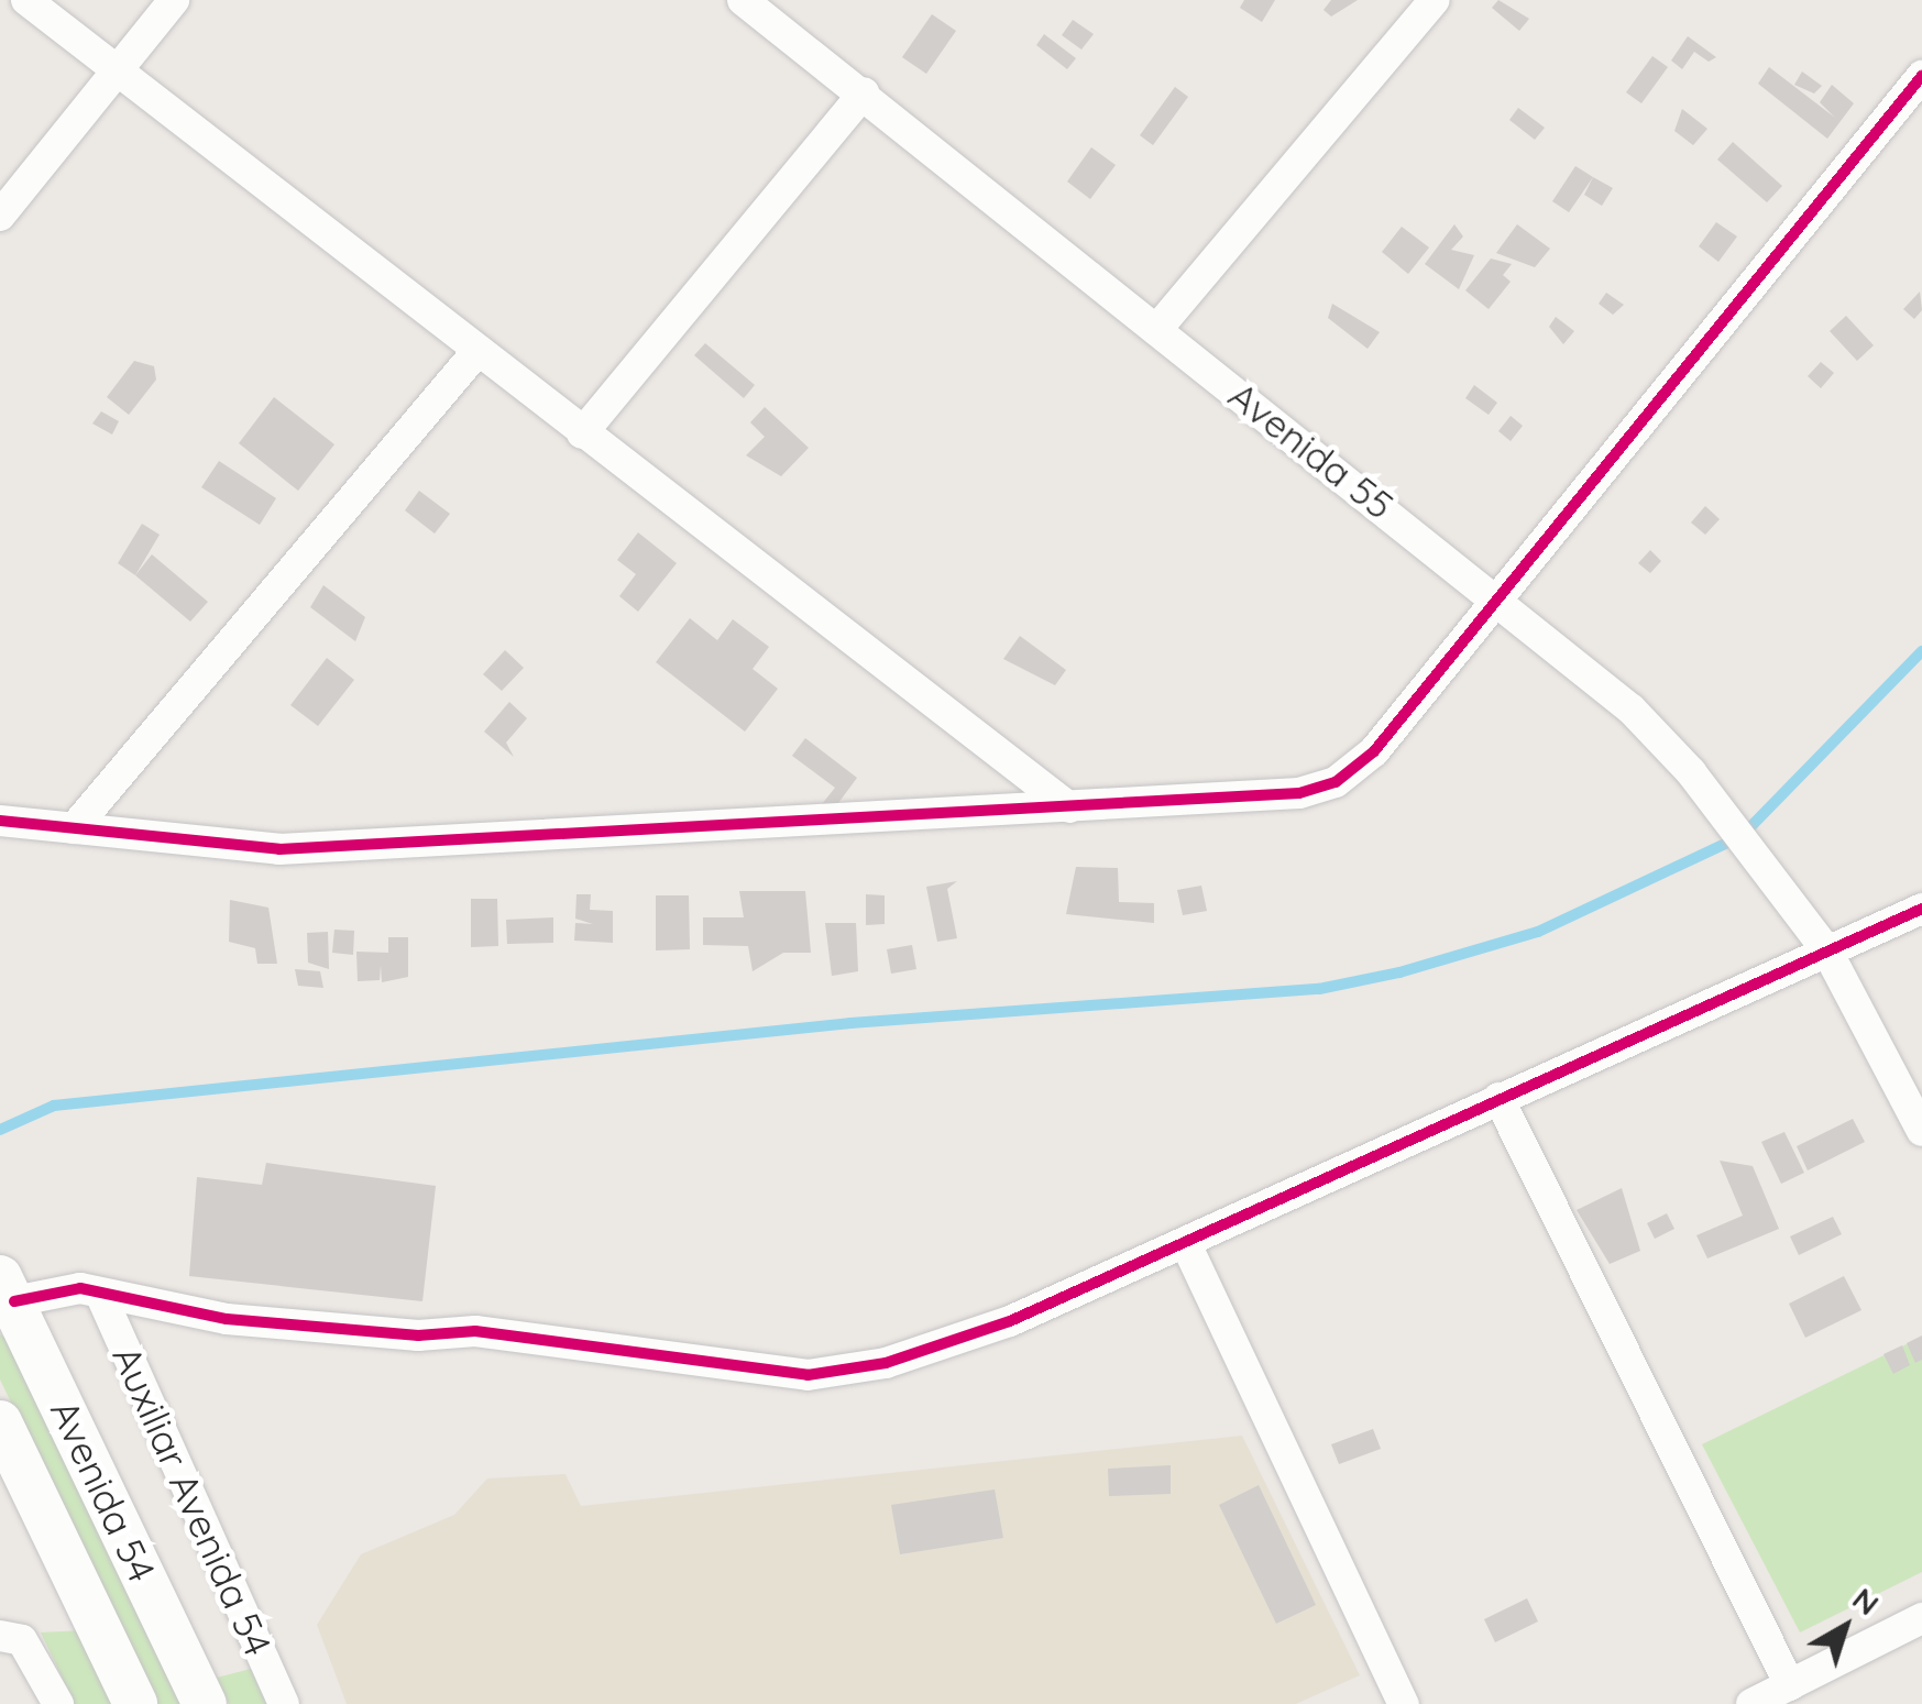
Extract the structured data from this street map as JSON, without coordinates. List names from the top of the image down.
{
  "streets": {
    "main road": ["Avenida 54"],
    "street": ["Avenida 55", "Auxiliar Avenida 54"]
  },
  "north": "top right"
}
